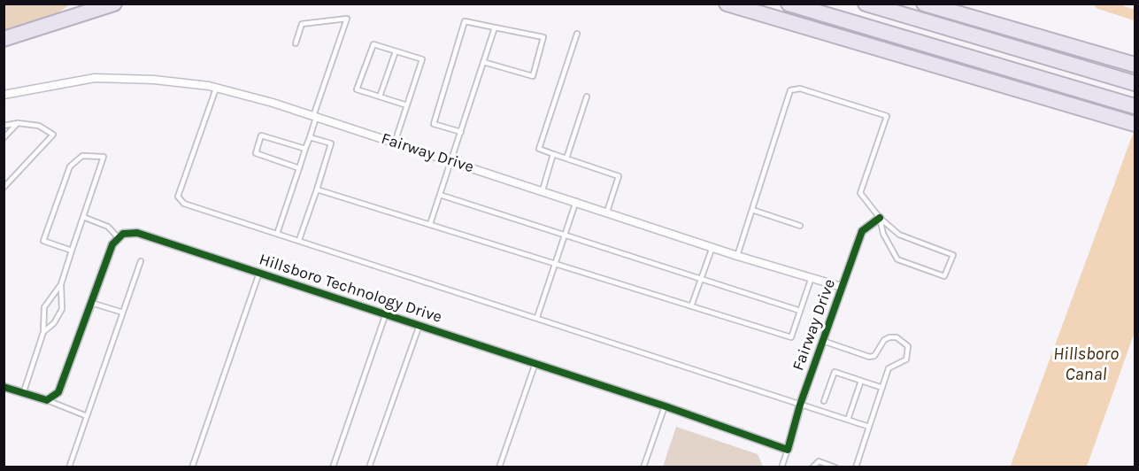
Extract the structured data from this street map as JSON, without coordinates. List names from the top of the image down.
{
  "streets": {
    "street": ["Fairway Drive", "Hillsboro Technology Drive"]
  },
  "crossings": [
    ["Fairway Drive", "Hillsboro Technology Drive"]
  ],
  "water": ["Hillsboro Canal"]
}
